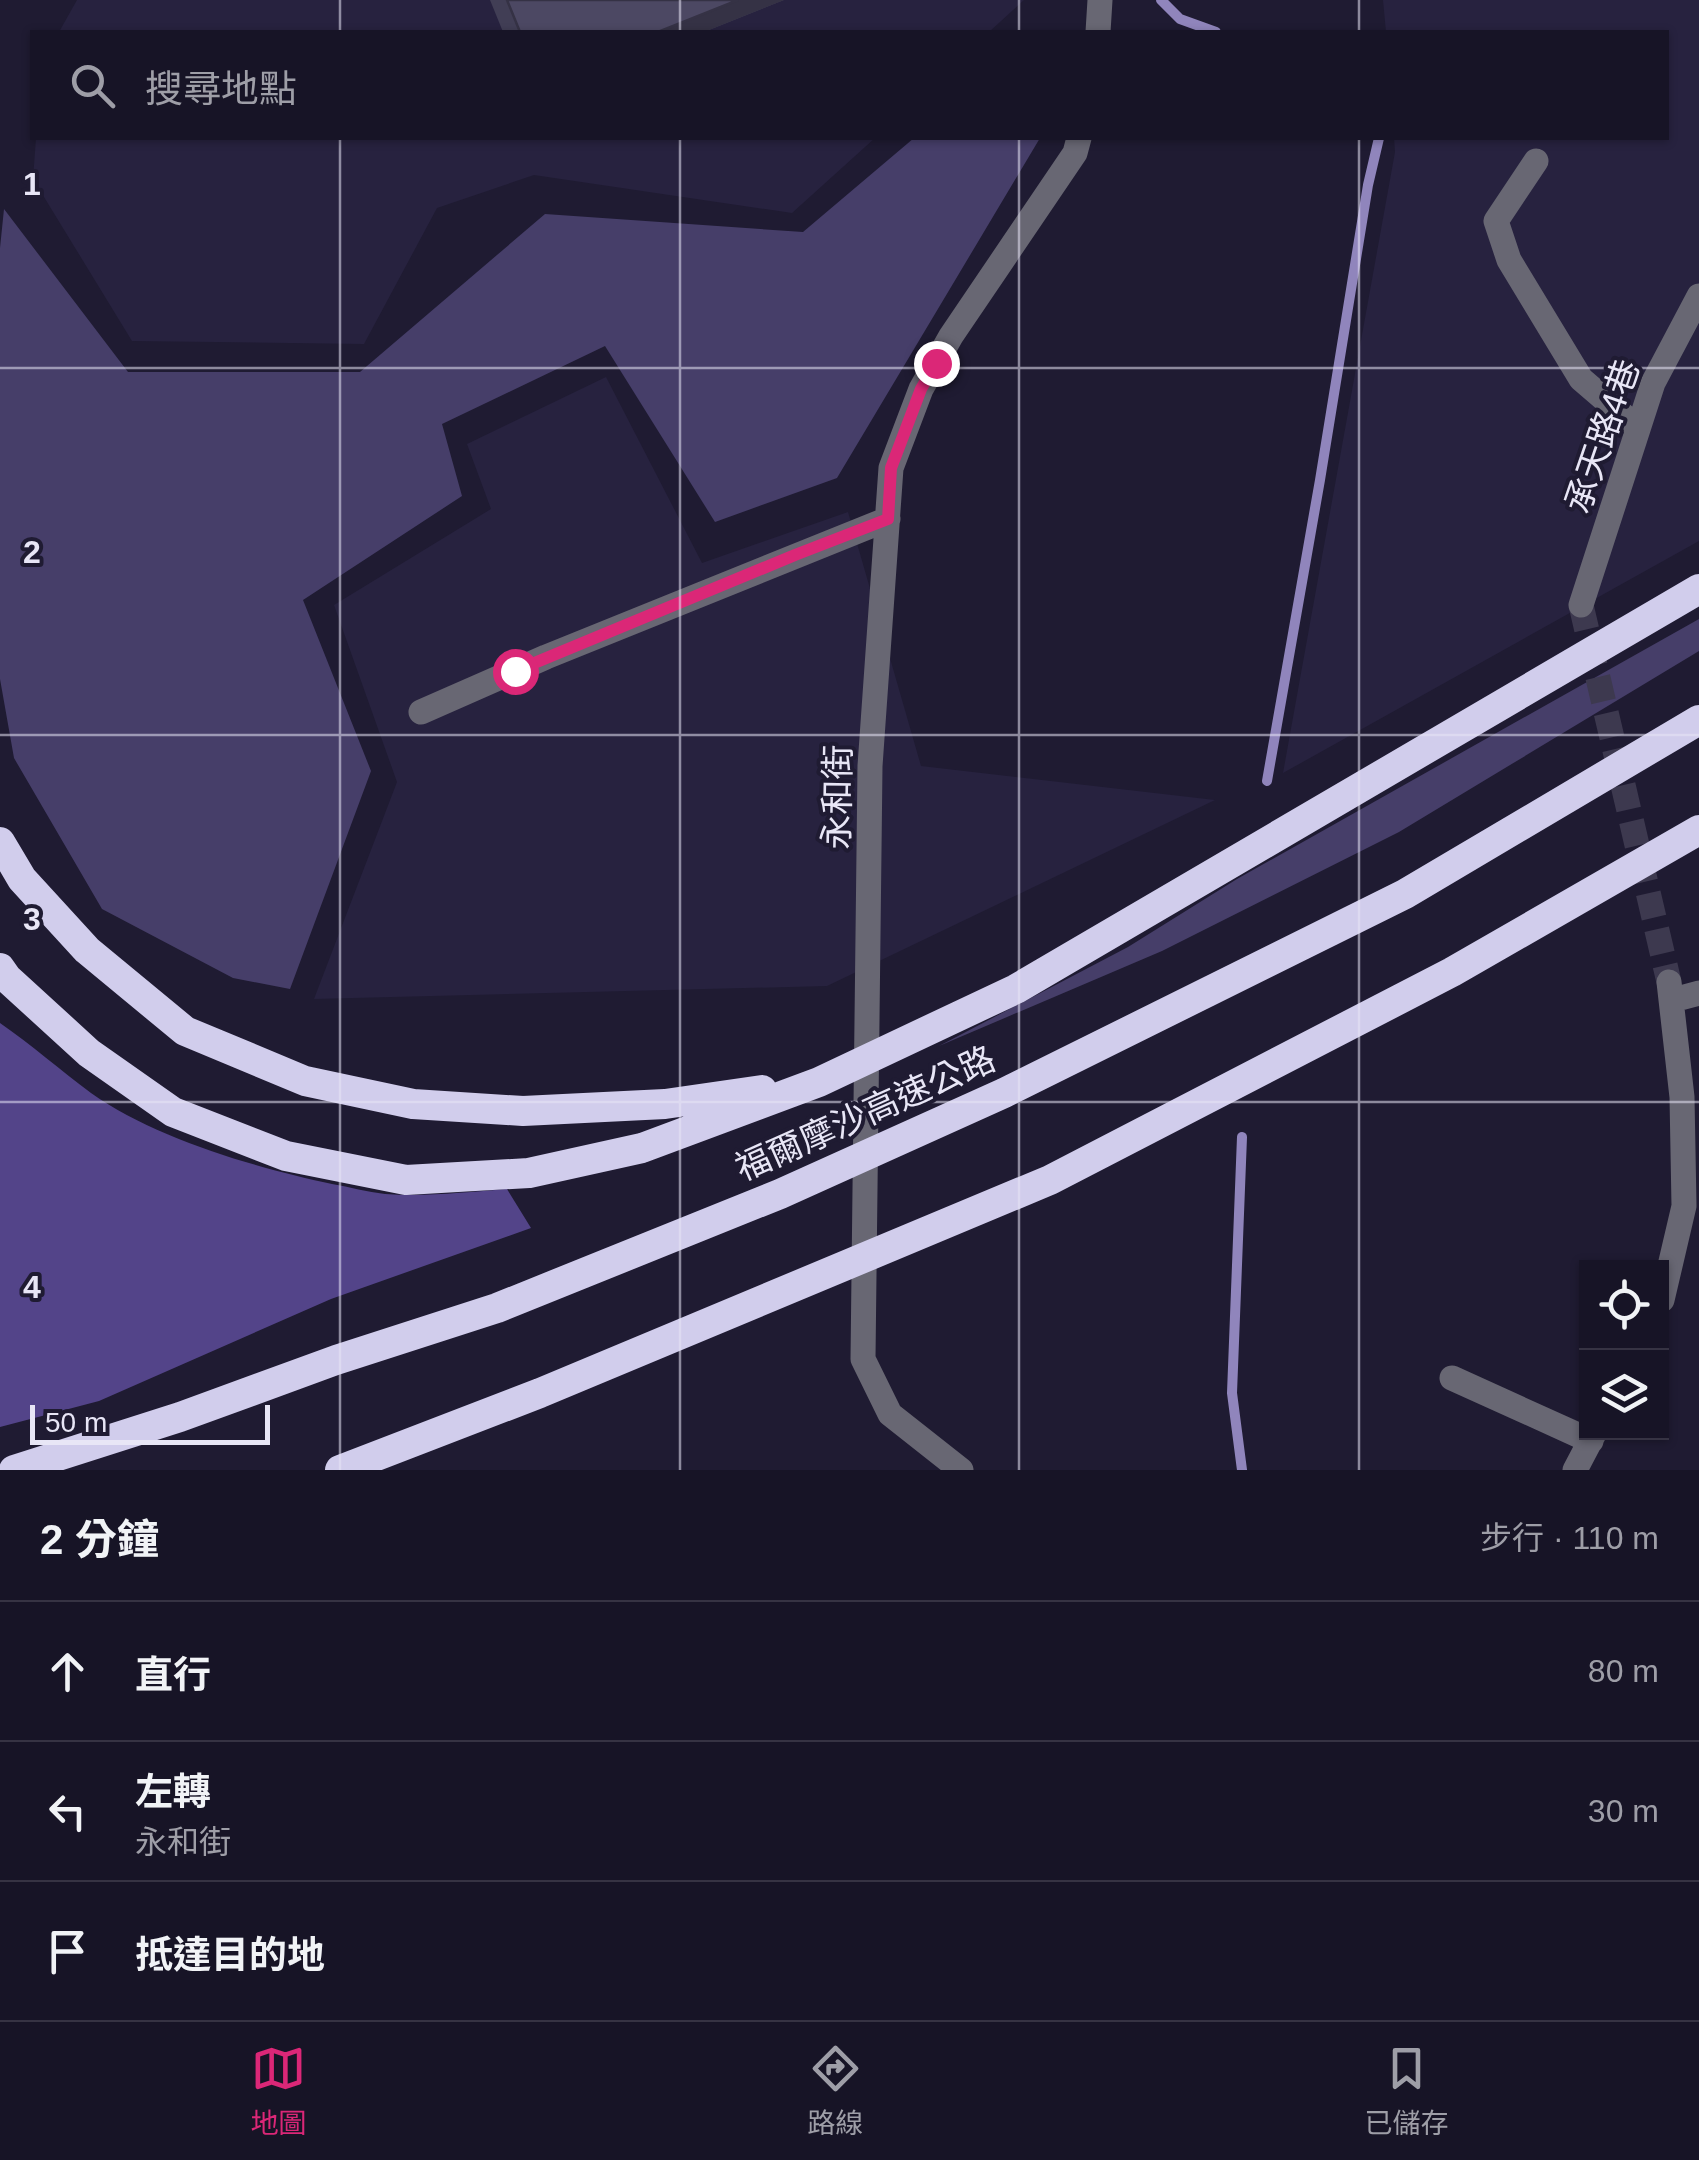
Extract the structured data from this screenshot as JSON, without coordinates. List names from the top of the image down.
{
  "streets": {
    "highway": ["福爾摩沙高速公路"],
    "street": ["承天路4巷", "永和街"]
  },
  "scale_bar": "50 m",
  "page": {
    "search": "搜尋地點",
    "scale": "50 m",
    "heading": ["2 分鐘", "步行 · 110 m"],
    "list": [
      ["直行", "80 m"],
      ["左轉", "永和街", "30 m"],
      "抵達目的地"
    ],
    "nav": ["地圖", "路線", "已儲存"]
  },
  "grid": {
    "rows": [
      "1",
      "2",
      "3",
      "4"
    ]
  }
}
